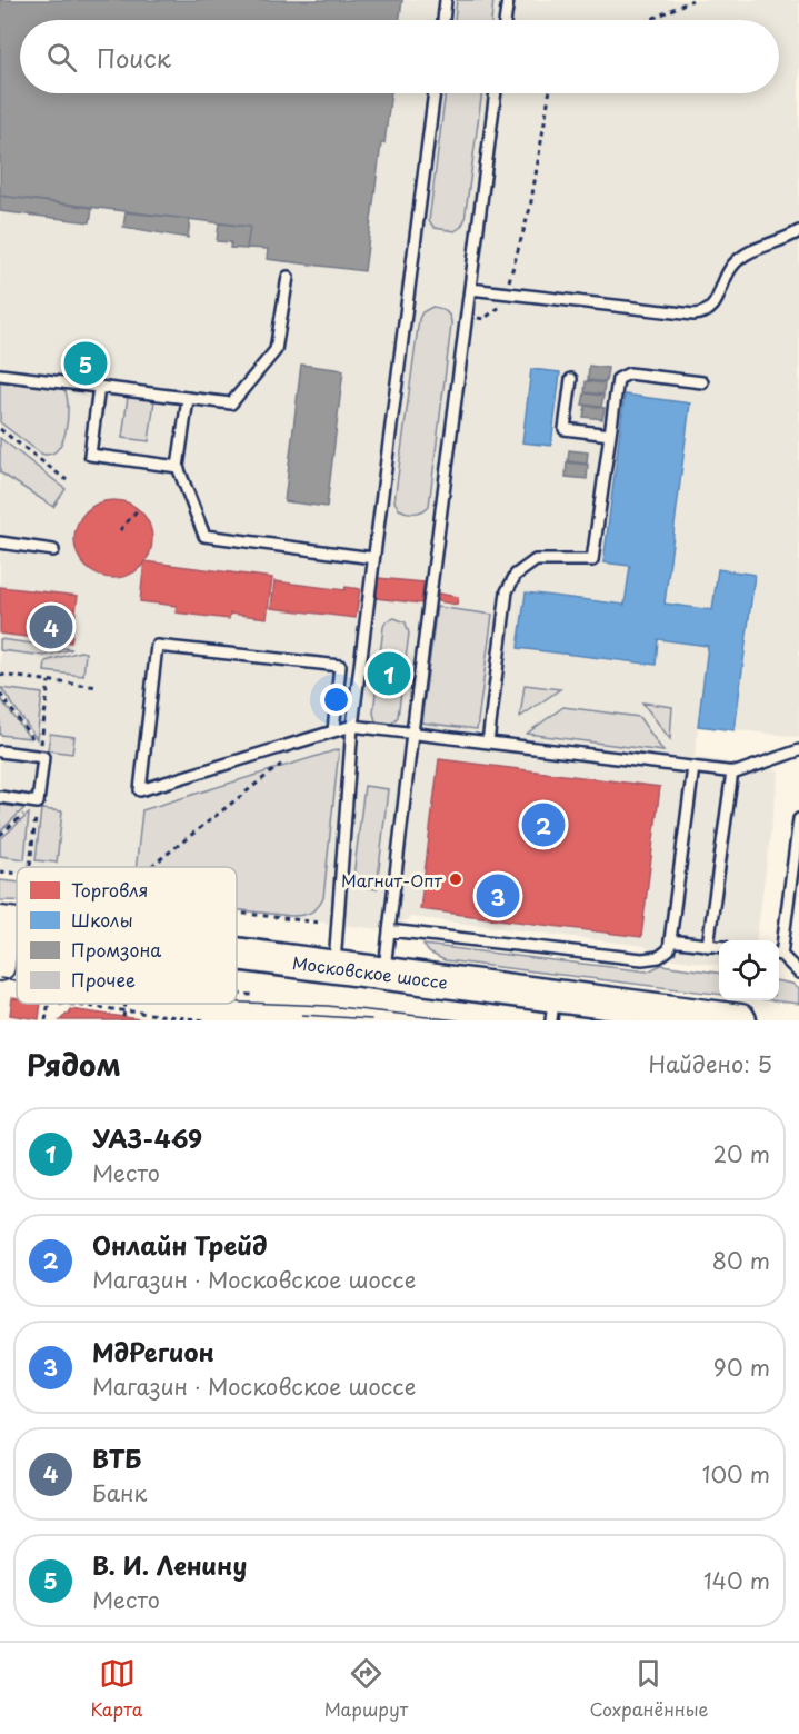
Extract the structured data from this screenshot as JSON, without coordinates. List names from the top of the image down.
{
  "streets": {
    "main road": ["Московское шоссе"]
  },
  "places": ["Магнит-Опт"],
  "legend": [
    "Торговля",
    "Школы",
    "Промзона",
    "Прочее"
  ],
  "page": {
    "search": "Поиск",
    "pins": [
      "5",
      "4",
      "1",
      "2",
      "3"
    ],
    "heading": ["Рядом", "Найдено: 5"],
    "list": [
      {
        "mark": "1",
        "name": "УАЗ-469",
        "note": "Место",
        "value": "20 m"
      },
      {
        "mark": "2",
        "name": "Онлайн Трейд",
        "note": "Магазин · Московское шоссе",
        "value": "80 m"
      },
      {
        "mark": "3",
        "name": "МдРегион",
        "note": "Магазин · Московское шоссе",
        "value": "90 m"
      },
      {
        "mark": "4",
        "name": "ВТБ",
        "note": "Банк",
        "value": "100 m"
      },
      {
        "mark": "5",
        "name": "В. И. Ленину",
        "note": "Место",
        "value": "140 m"
      }
    ],
    "nav": ["Карта", "Маршрут", "Сохранённые"]
  }
}
